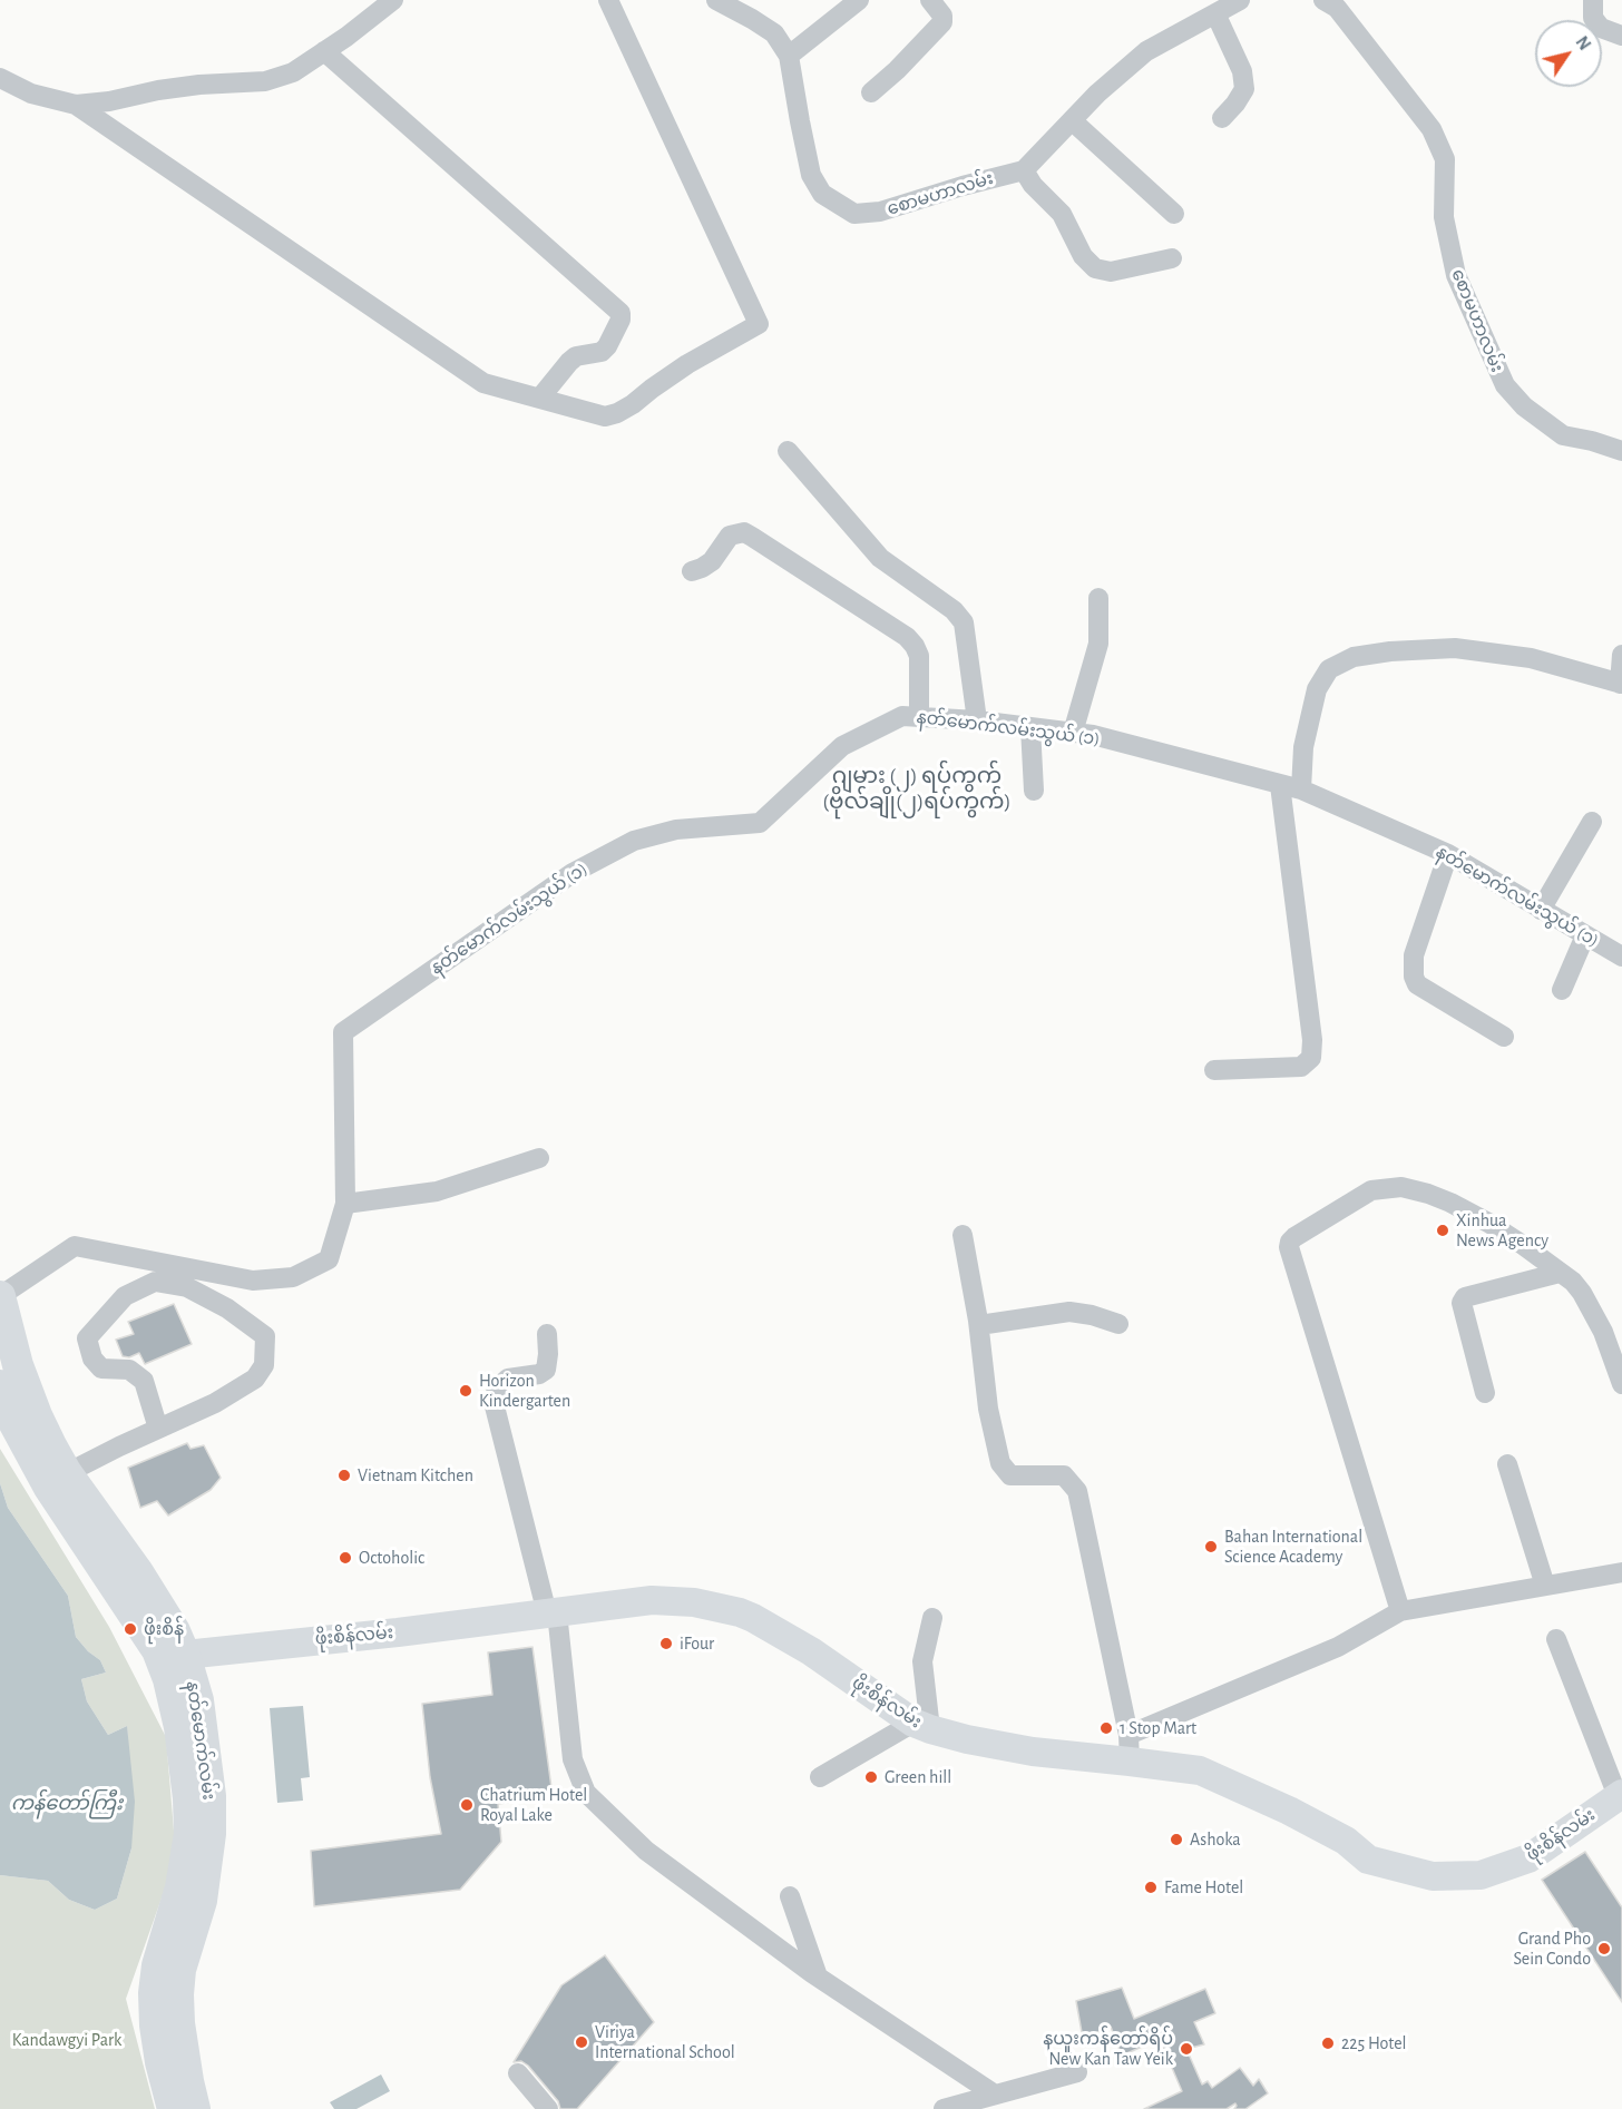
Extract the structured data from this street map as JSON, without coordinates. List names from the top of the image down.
{
  "streets": {
    "main road": ["ဖိုးစိန်လမ်း", "နတ်မောက်လမ်း"],
    "street": ["စောမဟာလမ်း", "နတ်မောက်လမ်းသွယ် (၁)"]
  },
  "crossings": [
    ["နတ်မောက်လမ်းသွယ် (၁)", "နတ်မောက်လမ်း"],
    ["ဖိုးစိန်လမ်း", "နတ်မောက်လမ်း"]
  ],
  "districts": ["ဂျမား (၂) ရပ်ကွက် (ဗိုလ်ချို(၂)ရပ်ကွက်)"],
  "water": ["ကန်တော်ကြီး"],
  "parks": ["Kandawgyi Park"],
  "places": [
    "Xinhua News Agency",
    "Horizon Kindergarten",
    "Vietnam Kitchen",
    "Bahan International Science Academy",
    "Octoholic",
    "ဖိုးစိန်",
    "iFour",
    "1 Stop Mart",
    "Green hill",
    "Chatrium Hotel Royal Lake",
    "Ashoka",
    "Fame Hotel",
    "Grand Pho Sein Condo",
    "Viriya International School",
    "225 Hotel",
    "နယူးကန်တော်ရိပ် New Kan Taw Yeik"
  ],
  "north": "top right"
}
